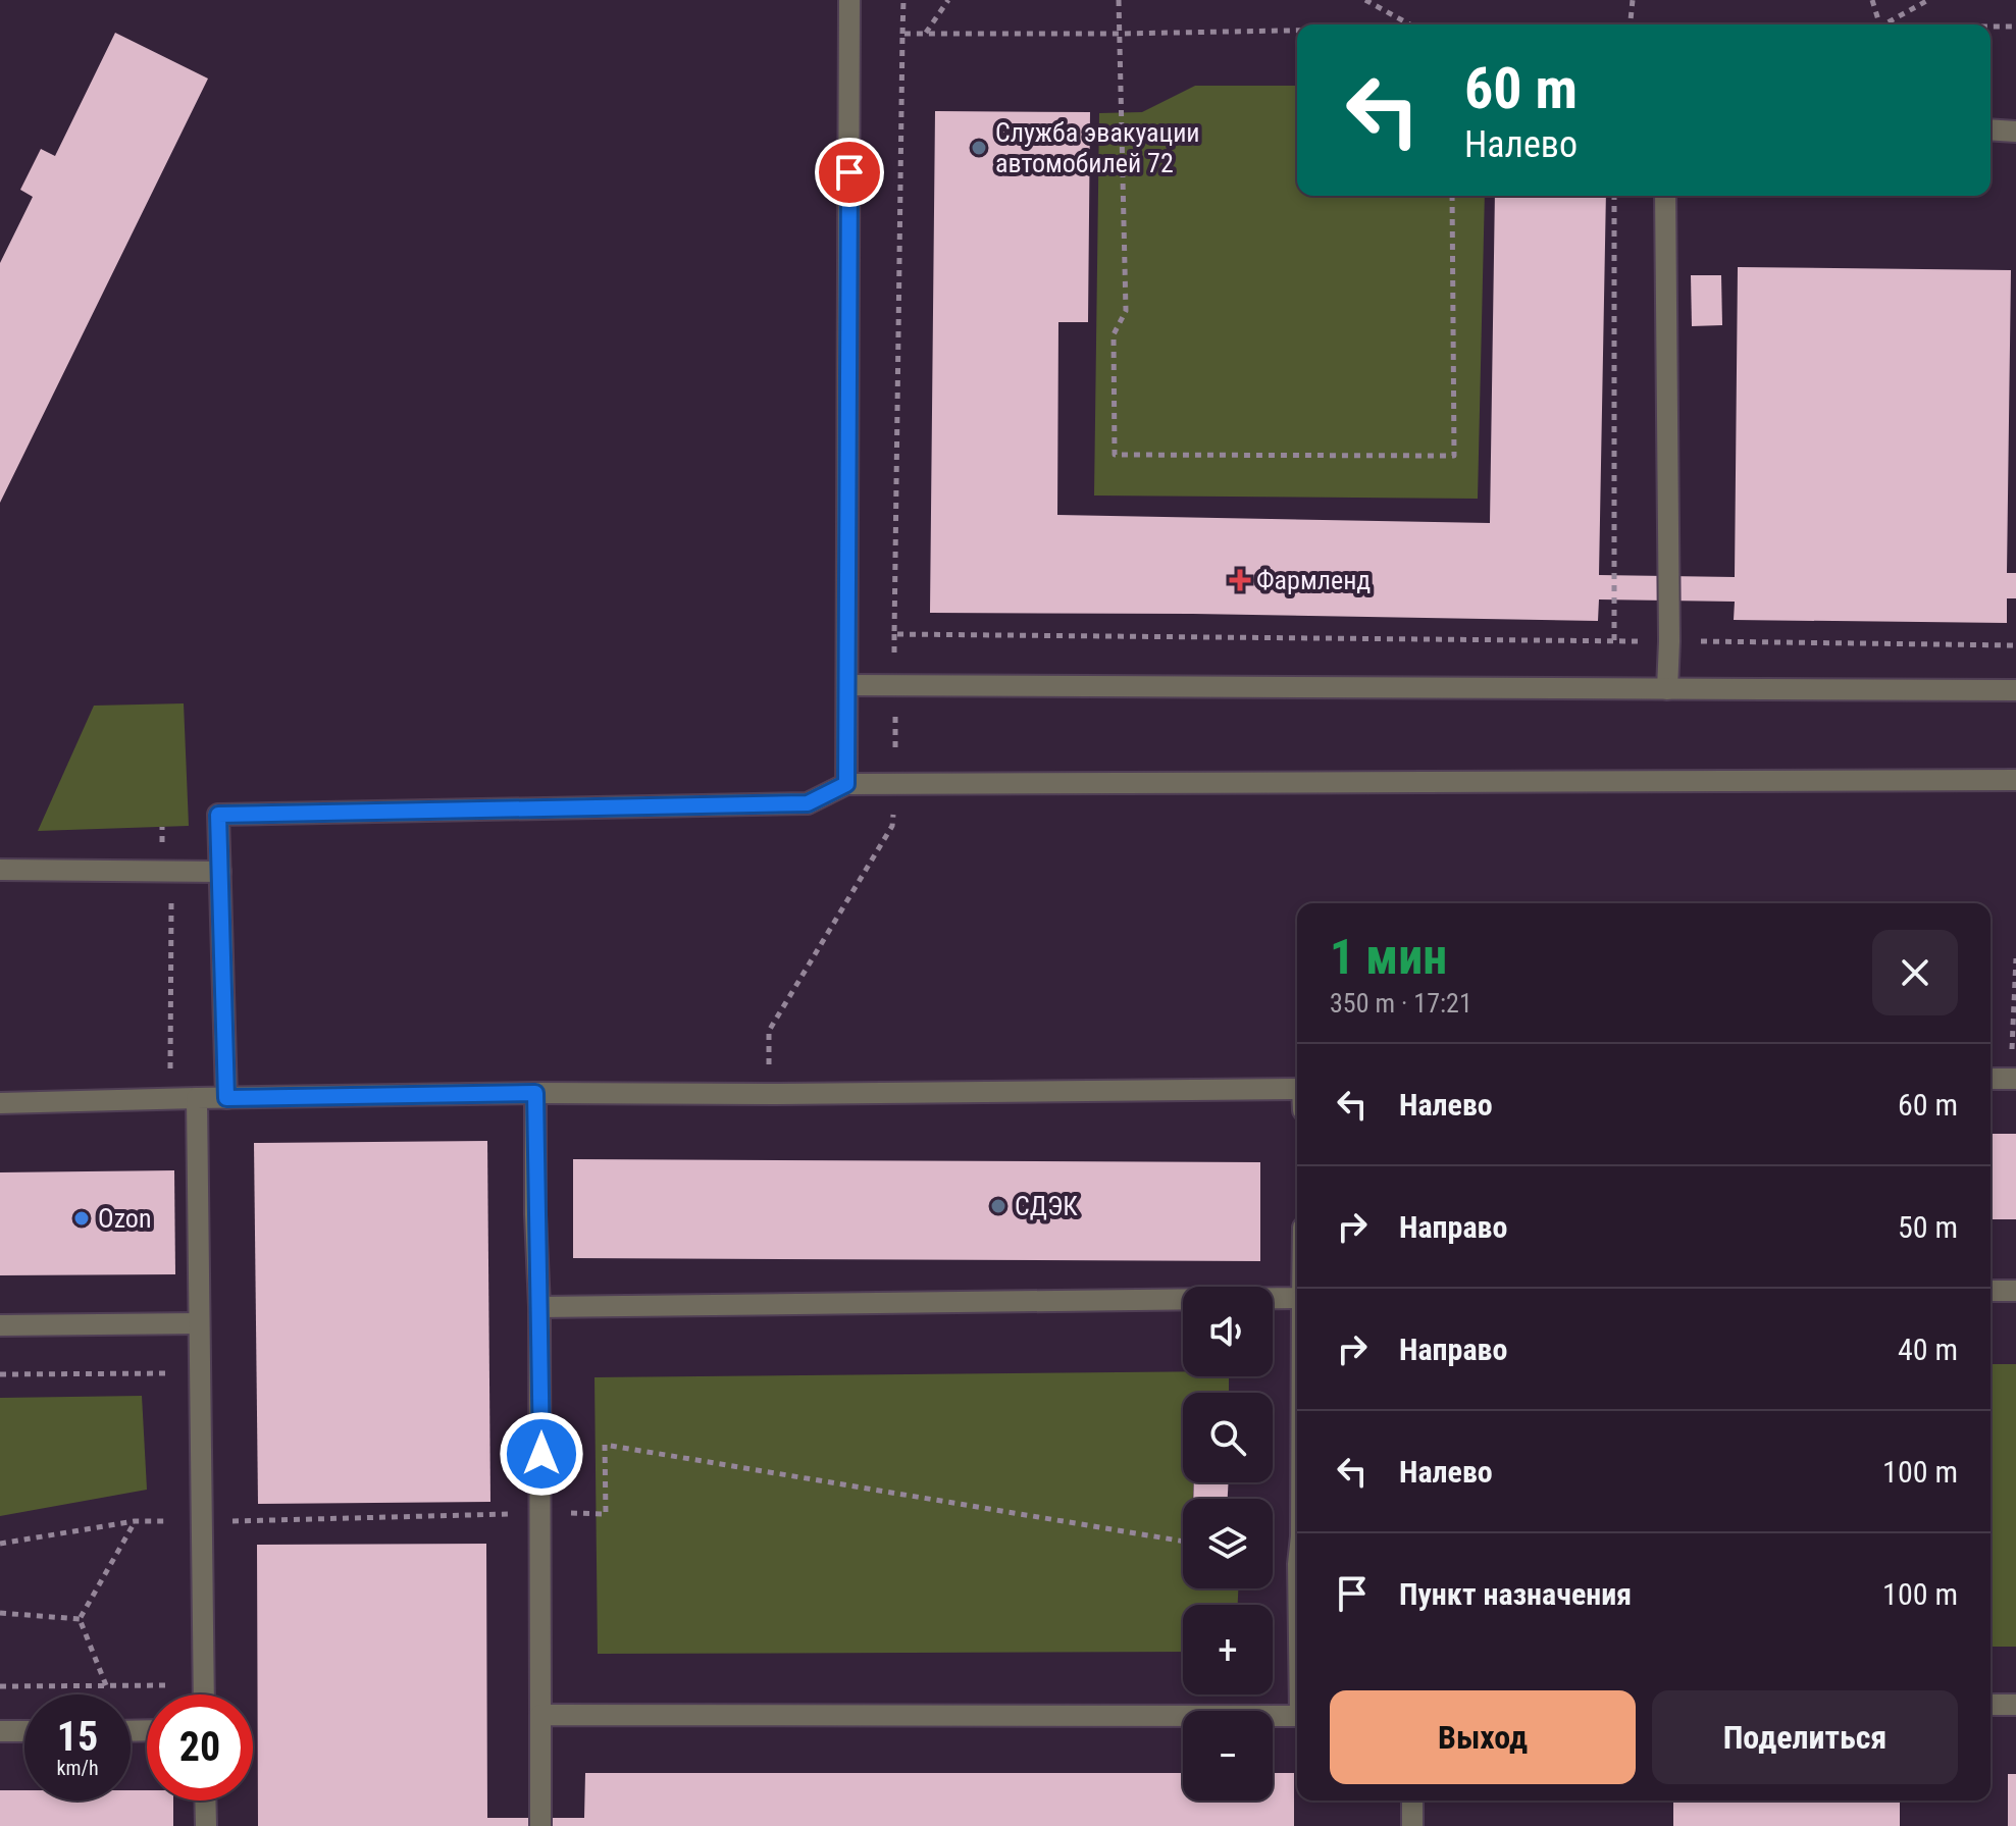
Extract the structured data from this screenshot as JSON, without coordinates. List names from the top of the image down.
{
  "places": {
    "other": ["Служба эвакуации автомобилей 72", "СДЭК", "Ozon"],
    "health": ["Фармленд"]
  },
  "page": {
    "turn": ["60 m", "Налево"],
    "heading": ["1 мин", "350 m · 17:21"],
    "list": [
      {
        "name": "Налево",
        "value": "60 m"
      },
      {
        "name": "Направо",
        "value": "50 m"
      },
      {
        "name": "Направо",
        "value": "40 m"
      },
      {
        "name": "Налево",
        "value": "100 m"
      },
      {
        "name": "Пункт назначения",
        "value": "100 m"
      }
    ],
    "map_buttons": ["+", "−"],
    "buttons": ["Выход", "Поделиться"],
    "speed": "15 km/h",
    "limit": "20"
  }
}
